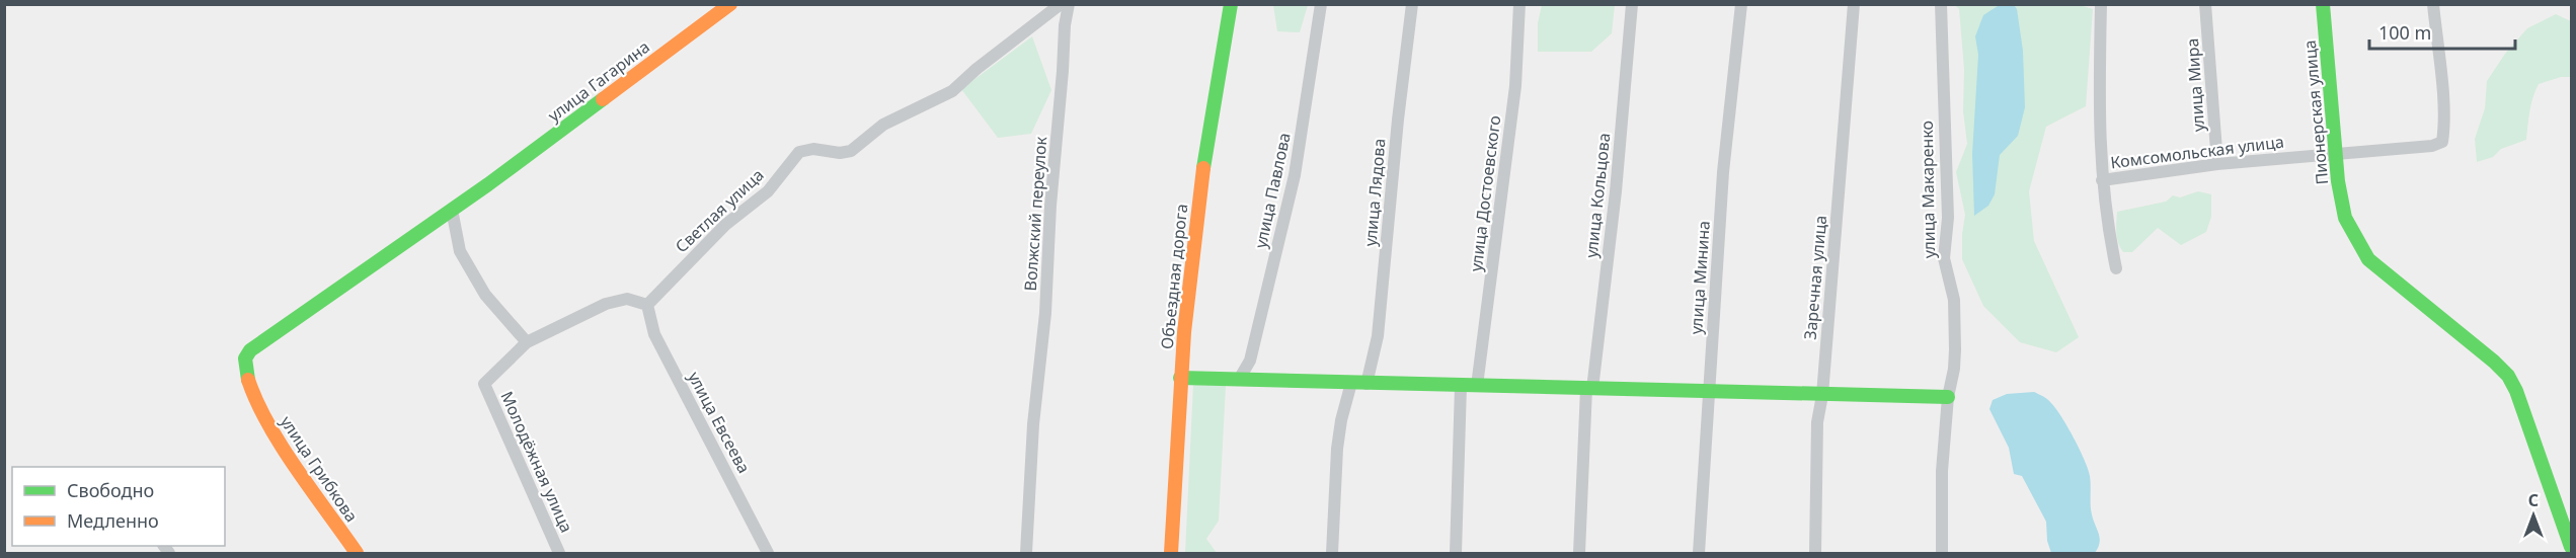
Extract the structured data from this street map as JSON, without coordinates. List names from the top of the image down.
{
  "streets": {
    "street": [
      "улица Гагарина",
      "улица Мира",
      "Пионерская улица",
      "Комсомольская улица",
      "улица Макаренко",
      "улица Павлова",
      "улица Лядова",
      "улица Достоевского",
      "улица Кольцова",
      "Светлая улица",
      "Волжский переулок",
      "Объездная дорога",
      "улица Минина",
      "Заречная улица",
      "улица Евсеева",
      "Молодёжная улица",
      "улица Грибкова"
    ]
  },
  "crossings": [
    ["улица Гагарина", "улица Грибкова"],
    ["улица Мира", "Комсомольская улица"],
    ["Пионерская улица", "Комсомольская улица"],
    ["Светлая улица", "улица Евсеева"]
  ],
  "legend": ["Свободно", "Медленно"],
  "scale_bar": "100 m",
  "north": "top"
}
